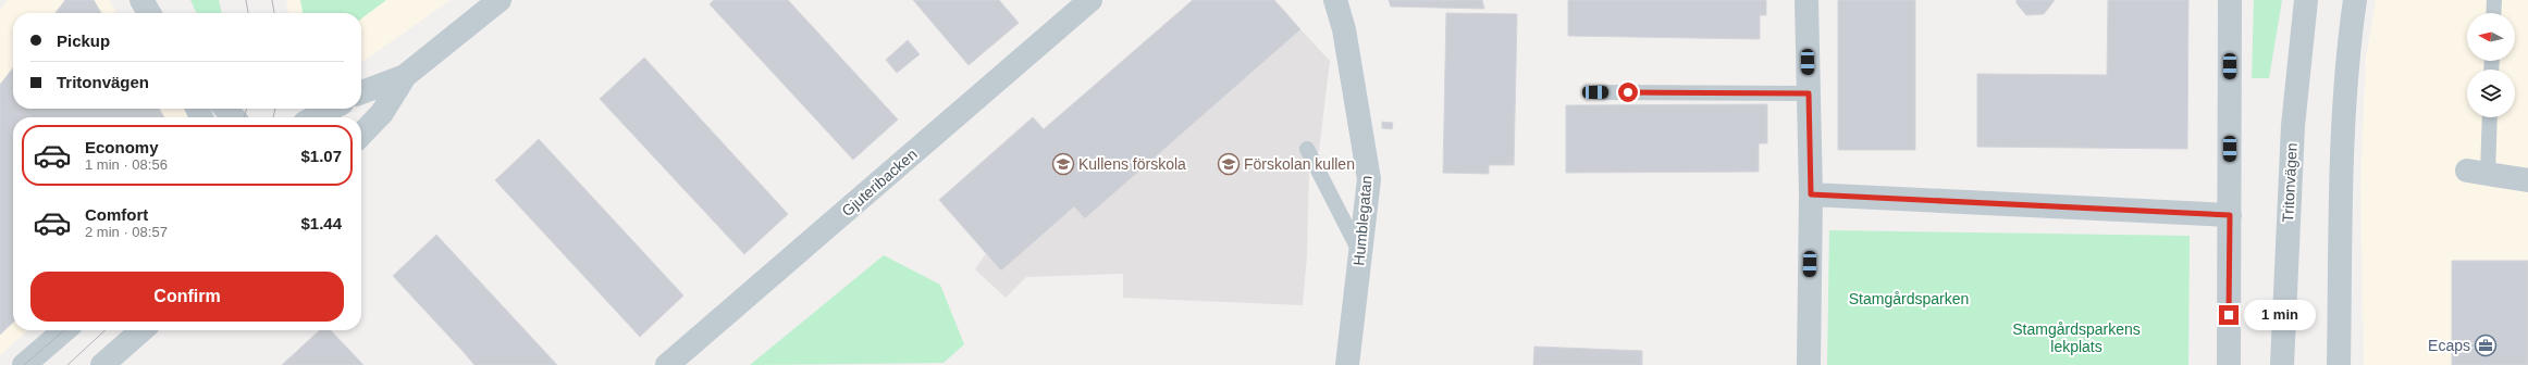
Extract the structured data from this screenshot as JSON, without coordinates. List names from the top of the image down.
{
  "streets": {
    "street": ["Gjuteribacken", "Tritonvägen", "Humblegatan"]
  },
  "parks": ["Stamgårdsparken", "Stamgårdsparkens lekplats"],
  "places": {
    "school or university": ["Kullens förskola", "Förskolan kullen"],
    "office": ["Ecaps"]
  },
  "north": "left",
  "page": {
    "banner": ["Pickup", "Tritonvägen"],
    "list": [
      {
        "name": "Economy",
        "note": "1 min · 08:56",
        "value": "$1.07"
      },
      {
        "name": "Comfort",
        "note": "2 min · 08:57",
        "value": "$1.44"
      }
    ],
    "buttons": "Confirm",
    "bubble": "1 min"
  }
}
